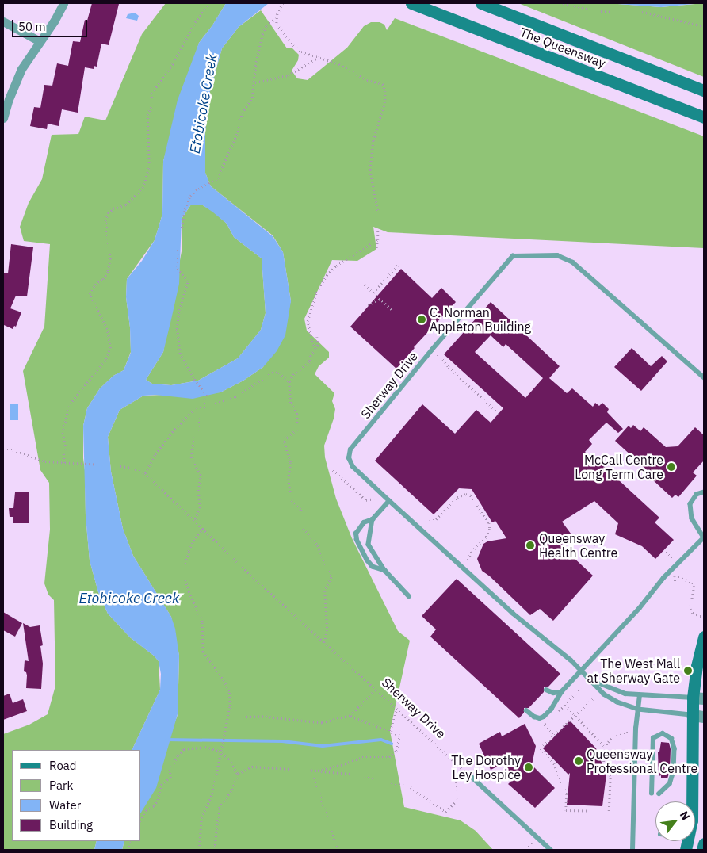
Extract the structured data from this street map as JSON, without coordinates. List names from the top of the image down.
{
  "streets": {
    "main road": ["The Queensway"],
    "lane": ["Sherway Drive"]
  },
  "water": ["Etobicoke Creek"],
  "places": [
    "C. Norman Appleton Building",
    "McCall Centre Long Term Care",
    "Queensway Health Centre",
    "The West Mall at Sherway Gate",
    "Queensway Professional Centre",
    "The Dorothy Ley Hospice"
  ],
  "legend": [
    "Road",
    "Park",
    "Water",
    "Building"
  ],
  "scale_bar": "50 m",
  "north": "top right"
}
